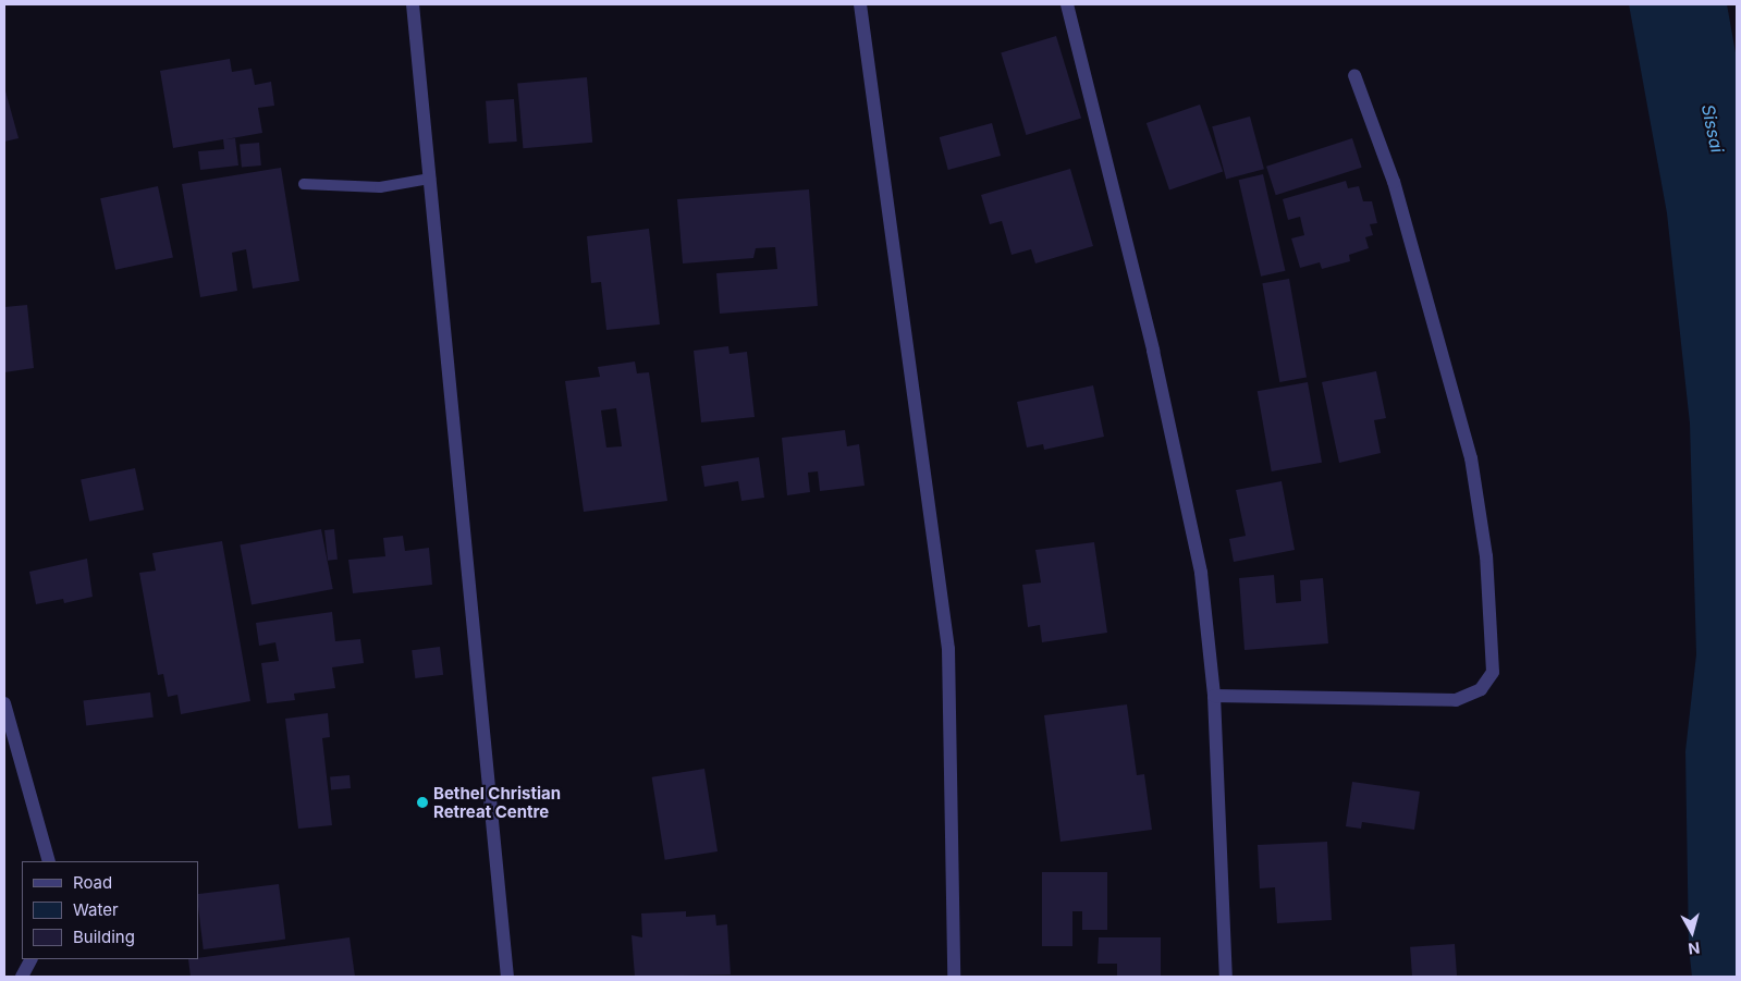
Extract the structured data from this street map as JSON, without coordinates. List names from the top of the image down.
{
  "water": ["Sissai"],
  "places": ["Bethel Christian Retreat Centre"],
  "legend": ["Road", "Water", "Building"],
  "north": "bottom"
}
